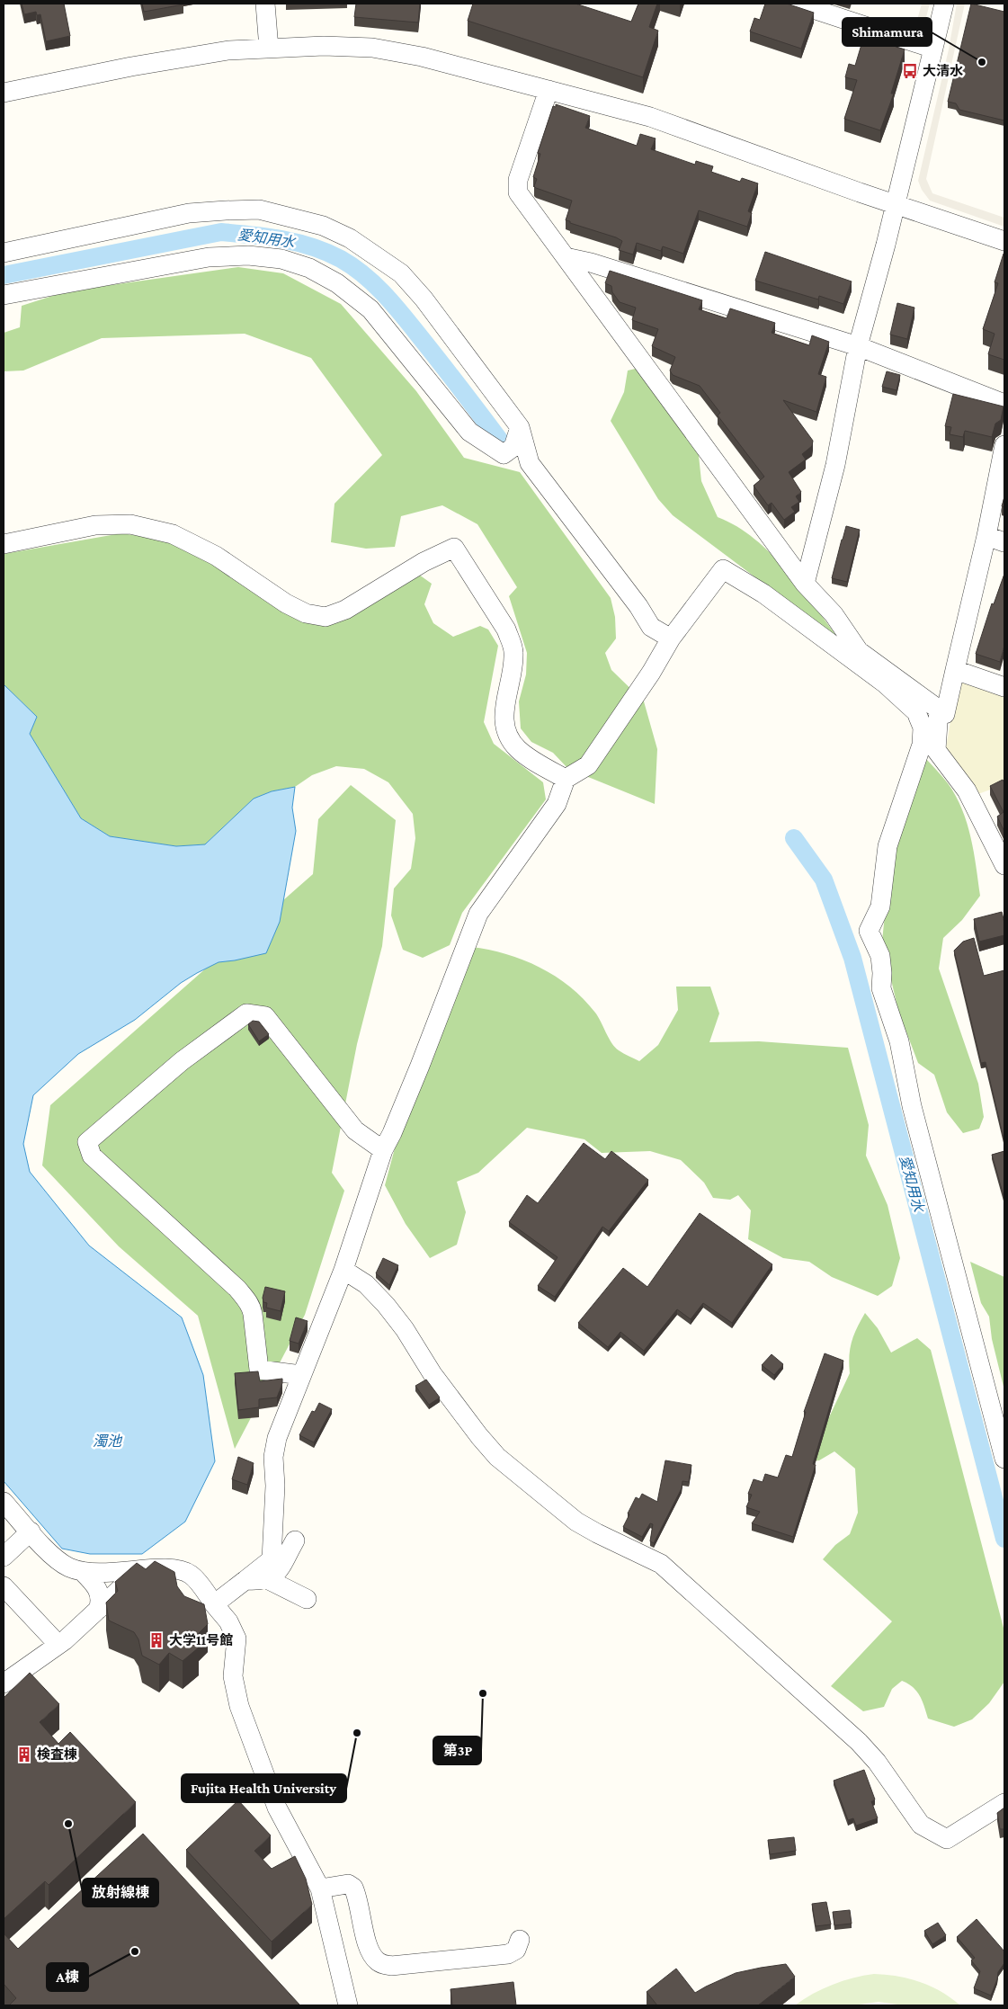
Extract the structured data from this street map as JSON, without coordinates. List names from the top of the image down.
{
  "water": ["愛知用水", "濁池"],
  "places": {
    "other": [
      "Shimamura",
      "第3P",
      "Fujita Health University",
      "放射線棟",
      "A棟"
    ],
    "bus stop": ["大清水"],
    "building": ["大学11号館", "検査棟"]
  }
}
